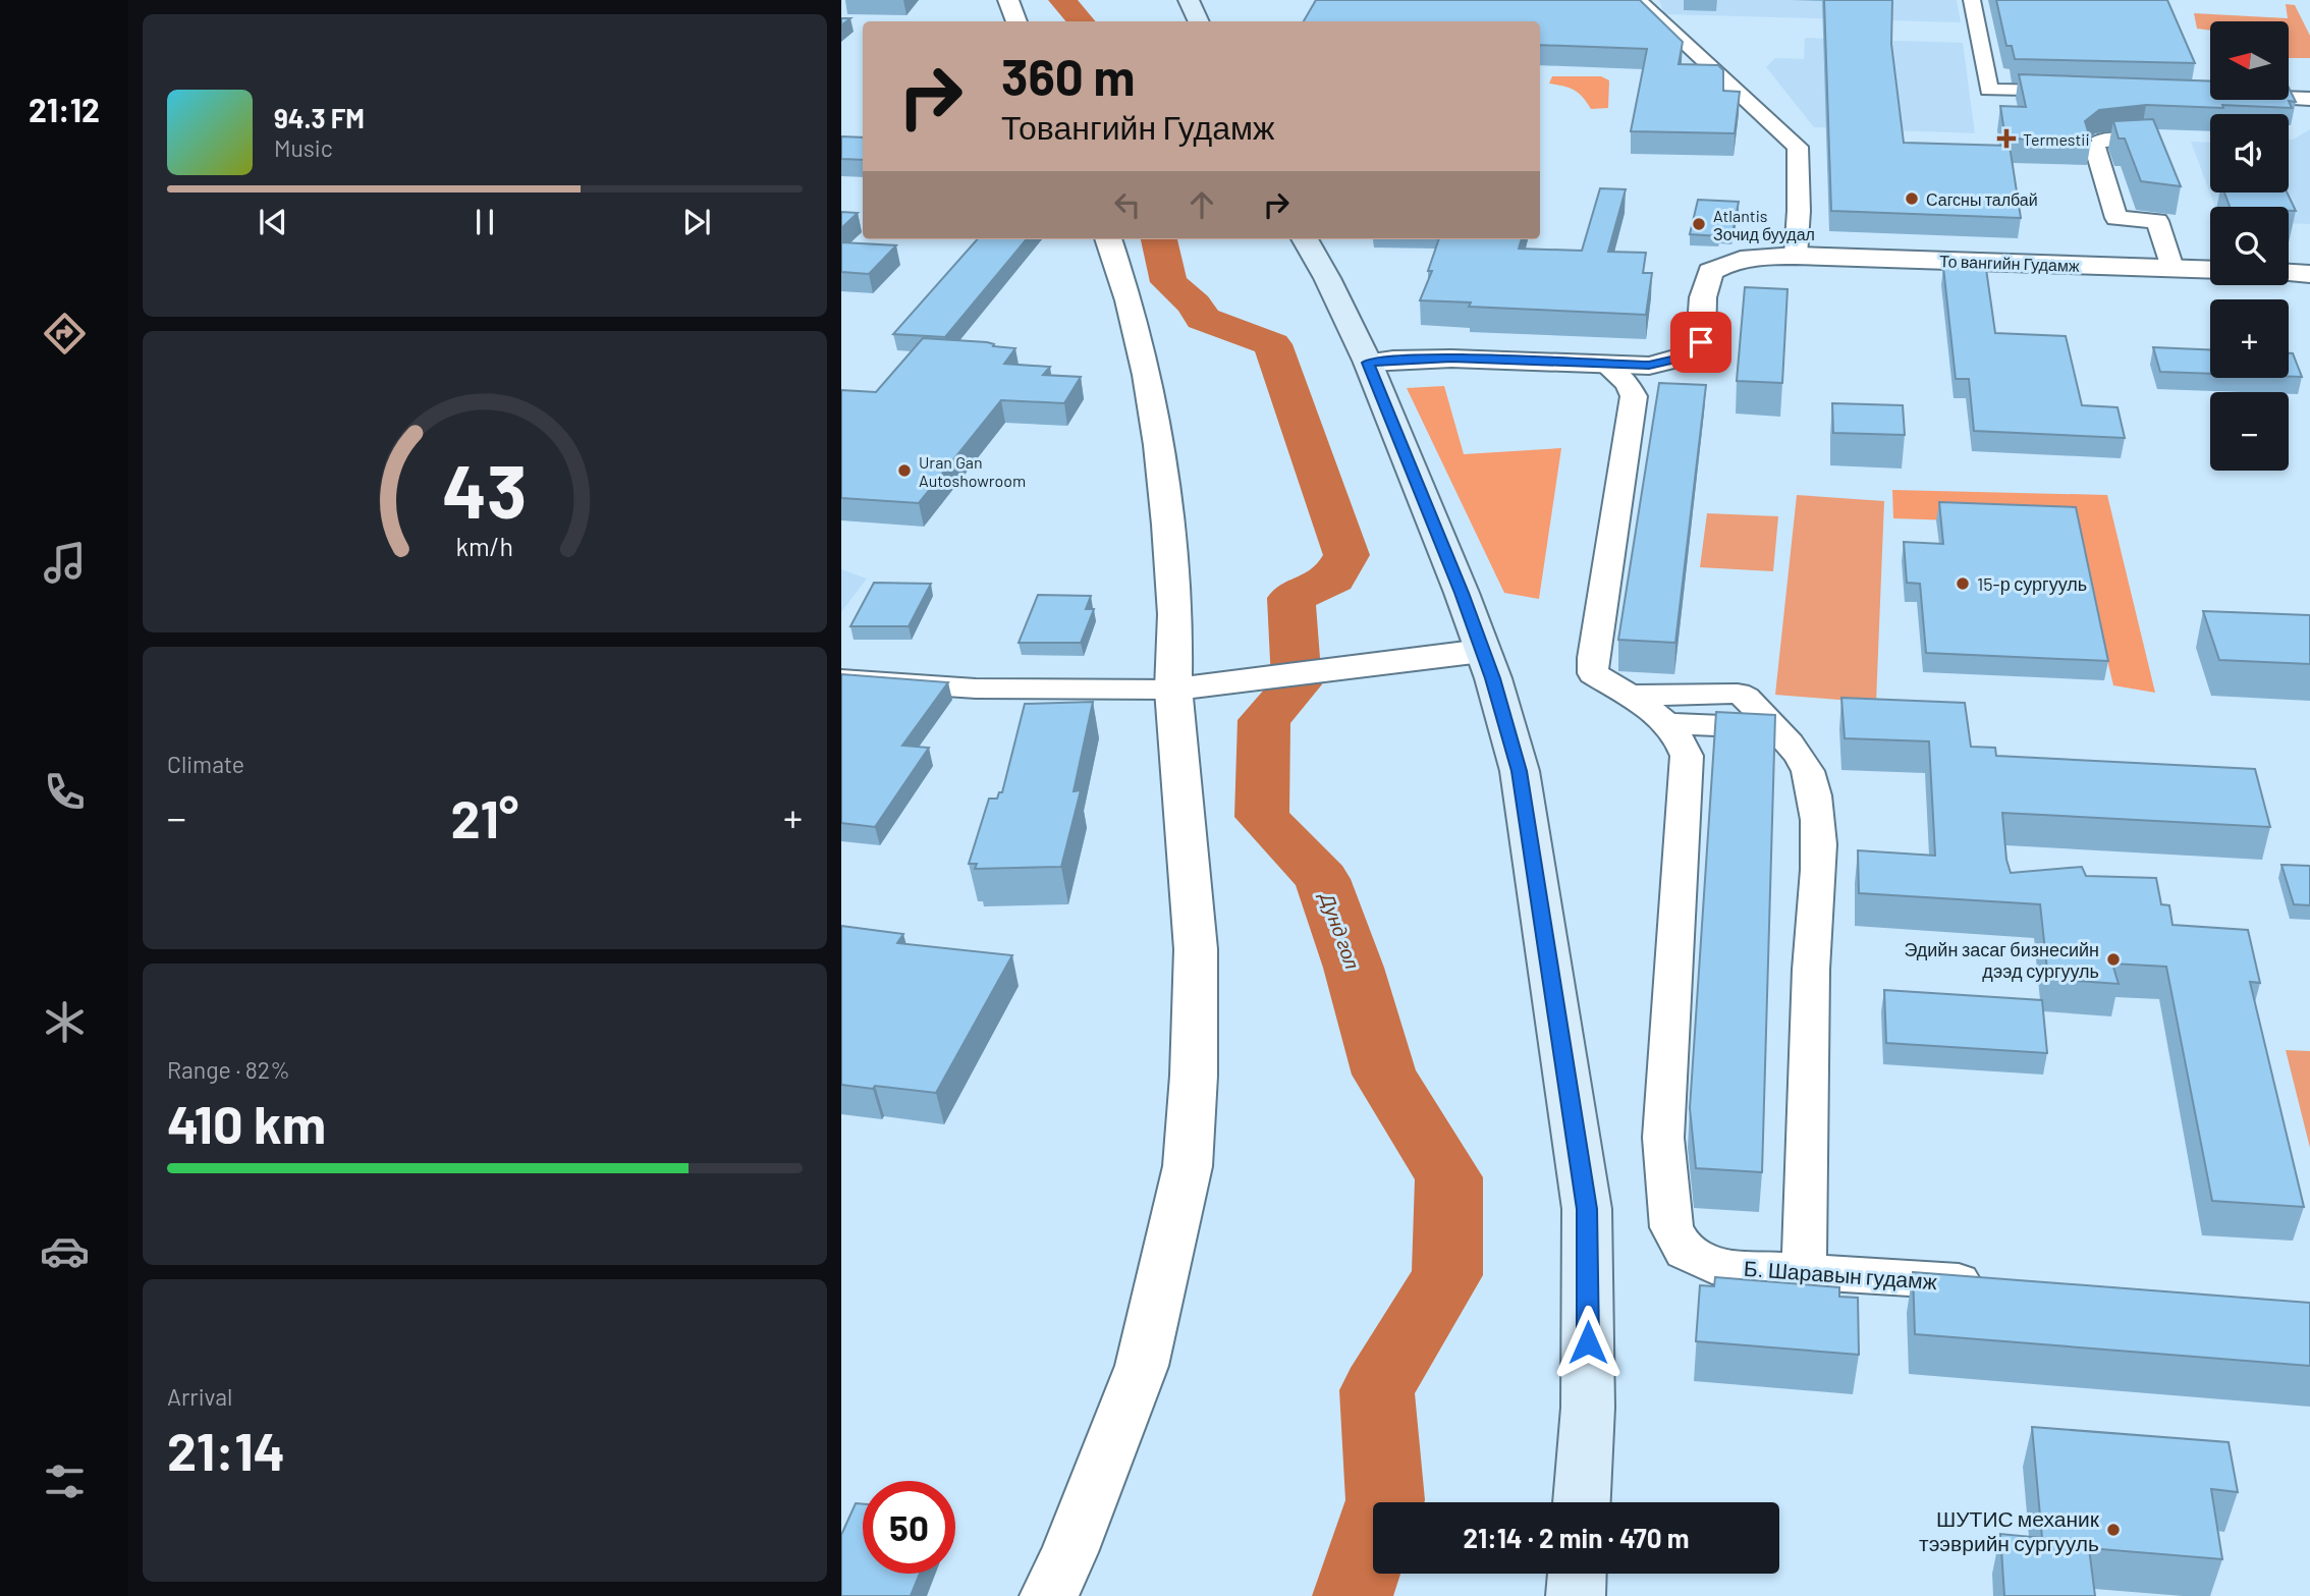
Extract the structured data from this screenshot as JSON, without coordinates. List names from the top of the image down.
{
  "streets": {
    "street": ["То вангийн Гудамж", "Б. Шаравын гудамж"]
  },
  "water": ["Дунд гол"],
  "places": {
    "health": ["Termestii"],
    "other": [
      "Сагсны талбай",
      "Atlantis Зочид буудал",
      "Uran Gan Autoshowroom",
      "15-р сургууль",
      "Эдийн засаг бизнесийн дээд сургууль",
      "ШУТИС механик тээврийн сургууль"
    ]
  },
  "north": "left",
  "page": {
    "tabs": "21:12",
    "map_buttons": ["+", "−"],
    "turn": ["360 m", "Товангийн Гудамж"],
    "song": ["94.3 FM", "Music"],
    "tile": [
      "Climate",
      ["Range · 82%", "410 km"],
      ["Arrival", "21:14"]
    ],
    "heat": ["−", "21°", "+"],
    "limit": "50",
    "trip": "21:14 · 2 min · 470 m",
    "gauge": ["43", "km/h"]
  }
}
